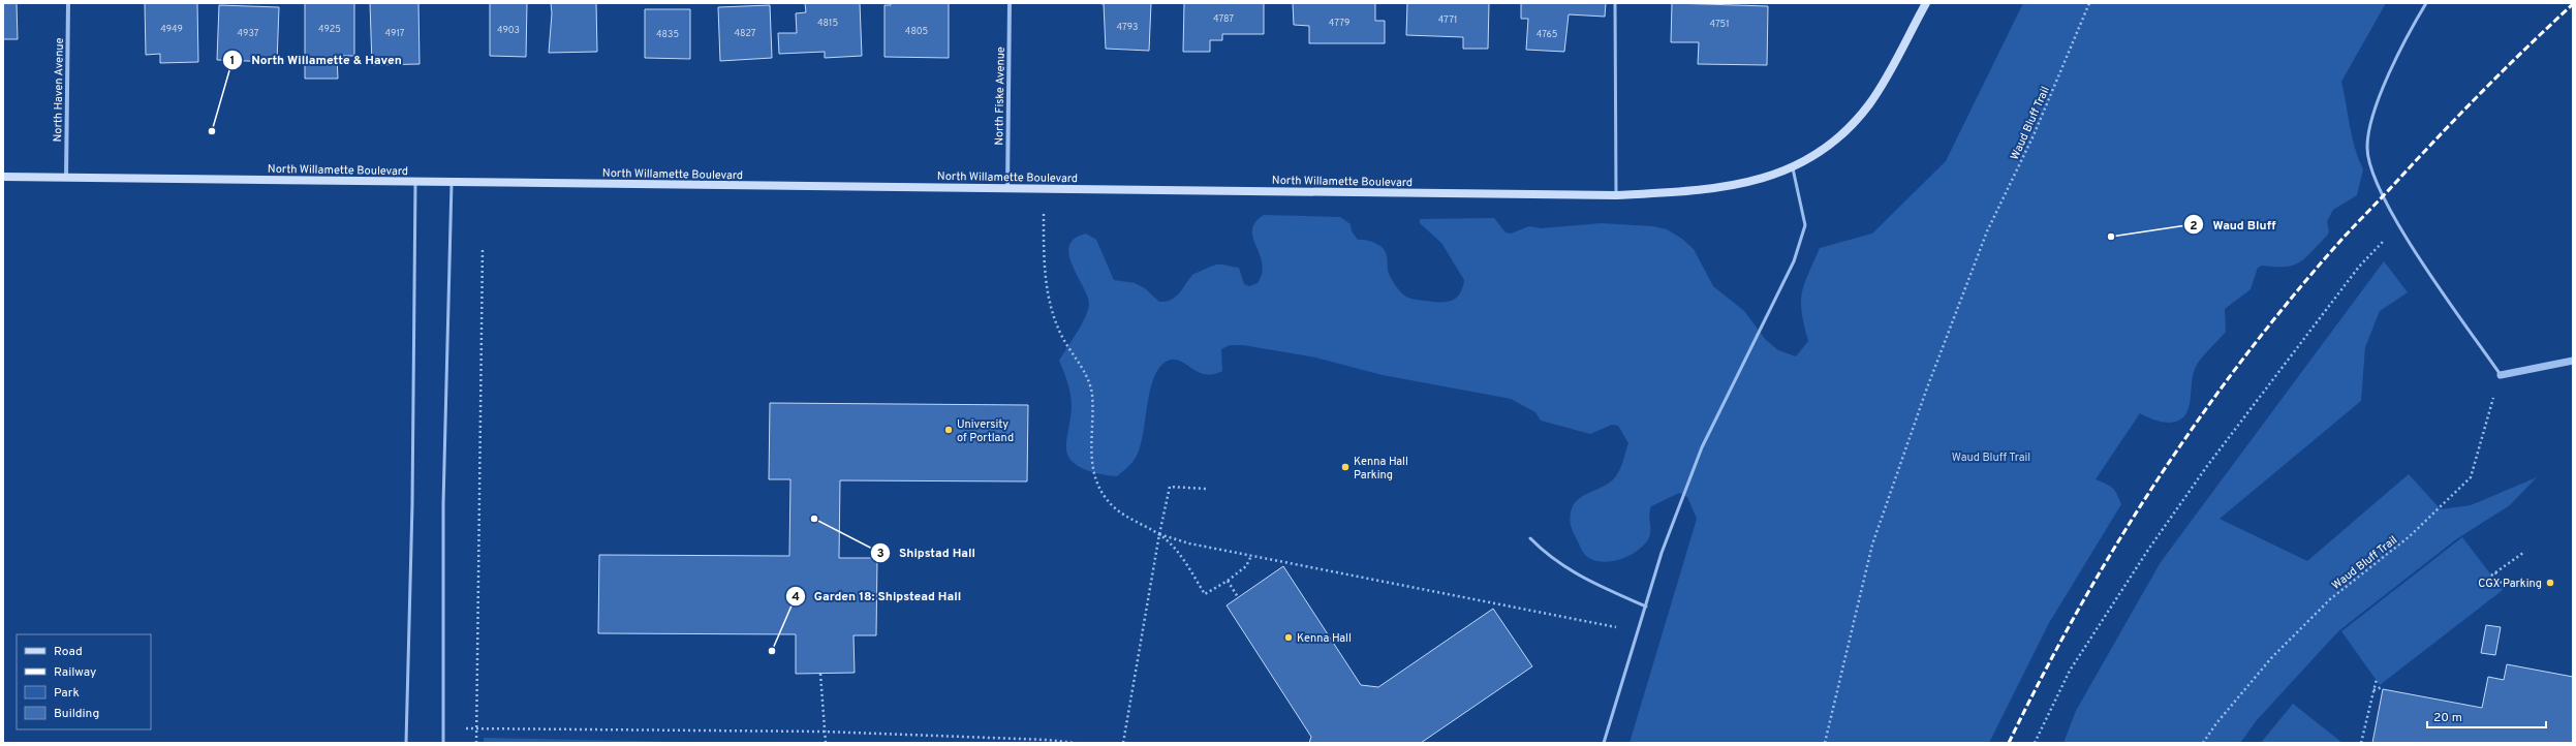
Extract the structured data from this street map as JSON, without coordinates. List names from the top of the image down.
{
  "streets": {
    "main road": ["North Willamette Boulevard"],
    "street": ["North Haven Avenue", "North Fiske Avenue"],
    "path": ["Waud Bluff Trail"]
  },
  "crossings": [
    ["North Haven Avenue", "North Willamette Boulevard"],
    ["North Fiske Avenue", "North Willamette Boulevard"]
  ],
  "parks": ["Waud Bluff Trail"],
  "places": [
    "North Willamette & Haven",
    "Waud Bluff",
    "University of Portland",
    "Kenna Hall Parking",
    "Shipstad Hall",
    "CGX Parking",
    "Kenna Hall",
    "Garden 18: Shipstead Hall"
  ],
  "house_numbers": [
    "4787",
    "4771",
    "4815",
    "4779",
    "4751",
    "4793",
    "4949",
    "4925",
    "4903",
    "4805",
    "4937",
    "4917",
    "4827",
    "4835",
    "4765"
  ],
  "legend": [
    "Road",
    "Railway",
    "Park",
    "Building"
  ],
  "scale_bar": "20 m"
}
